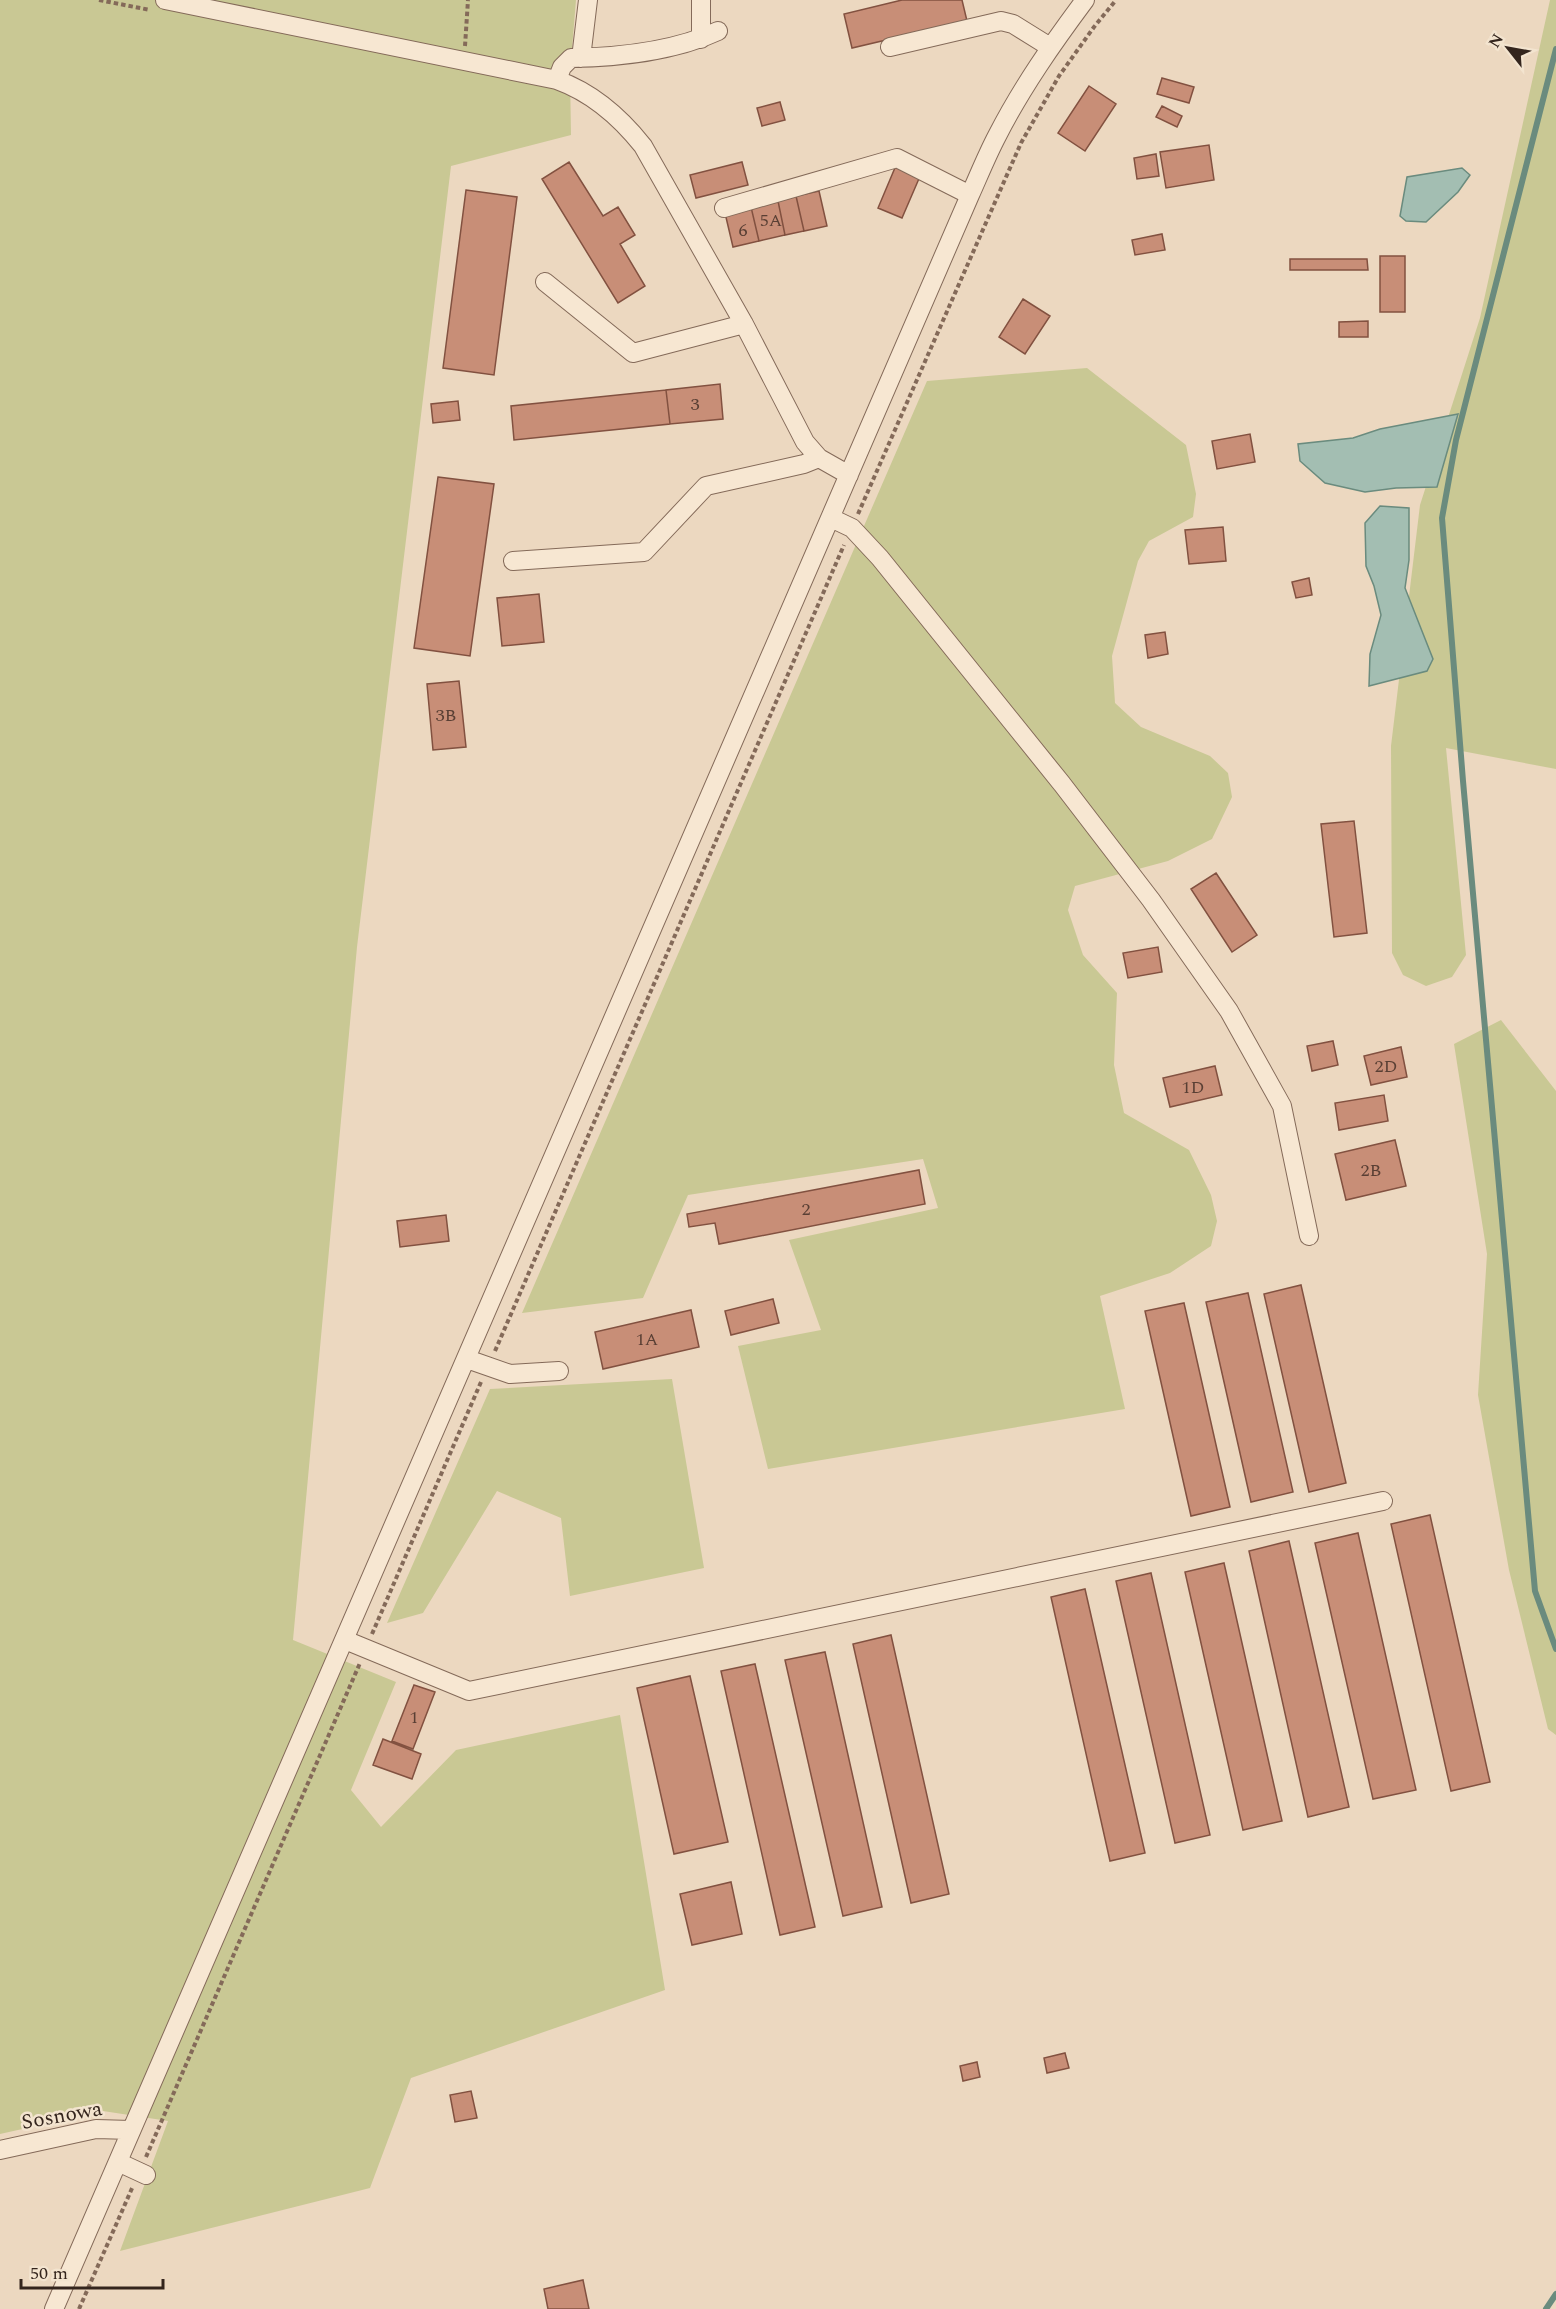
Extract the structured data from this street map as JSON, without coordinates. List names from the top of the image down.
{
  "streets": {
    "street": ["Sosnowa"]
  },
  "house_numbers": [
    "5A",
    "6",
    "3",
    "3B",
    "2D",
    "1D",
    "2B",
    "2",
    "1A",
    "1"
  ],
  "scale_bar": "50 m",
  "north": "top left"
}
